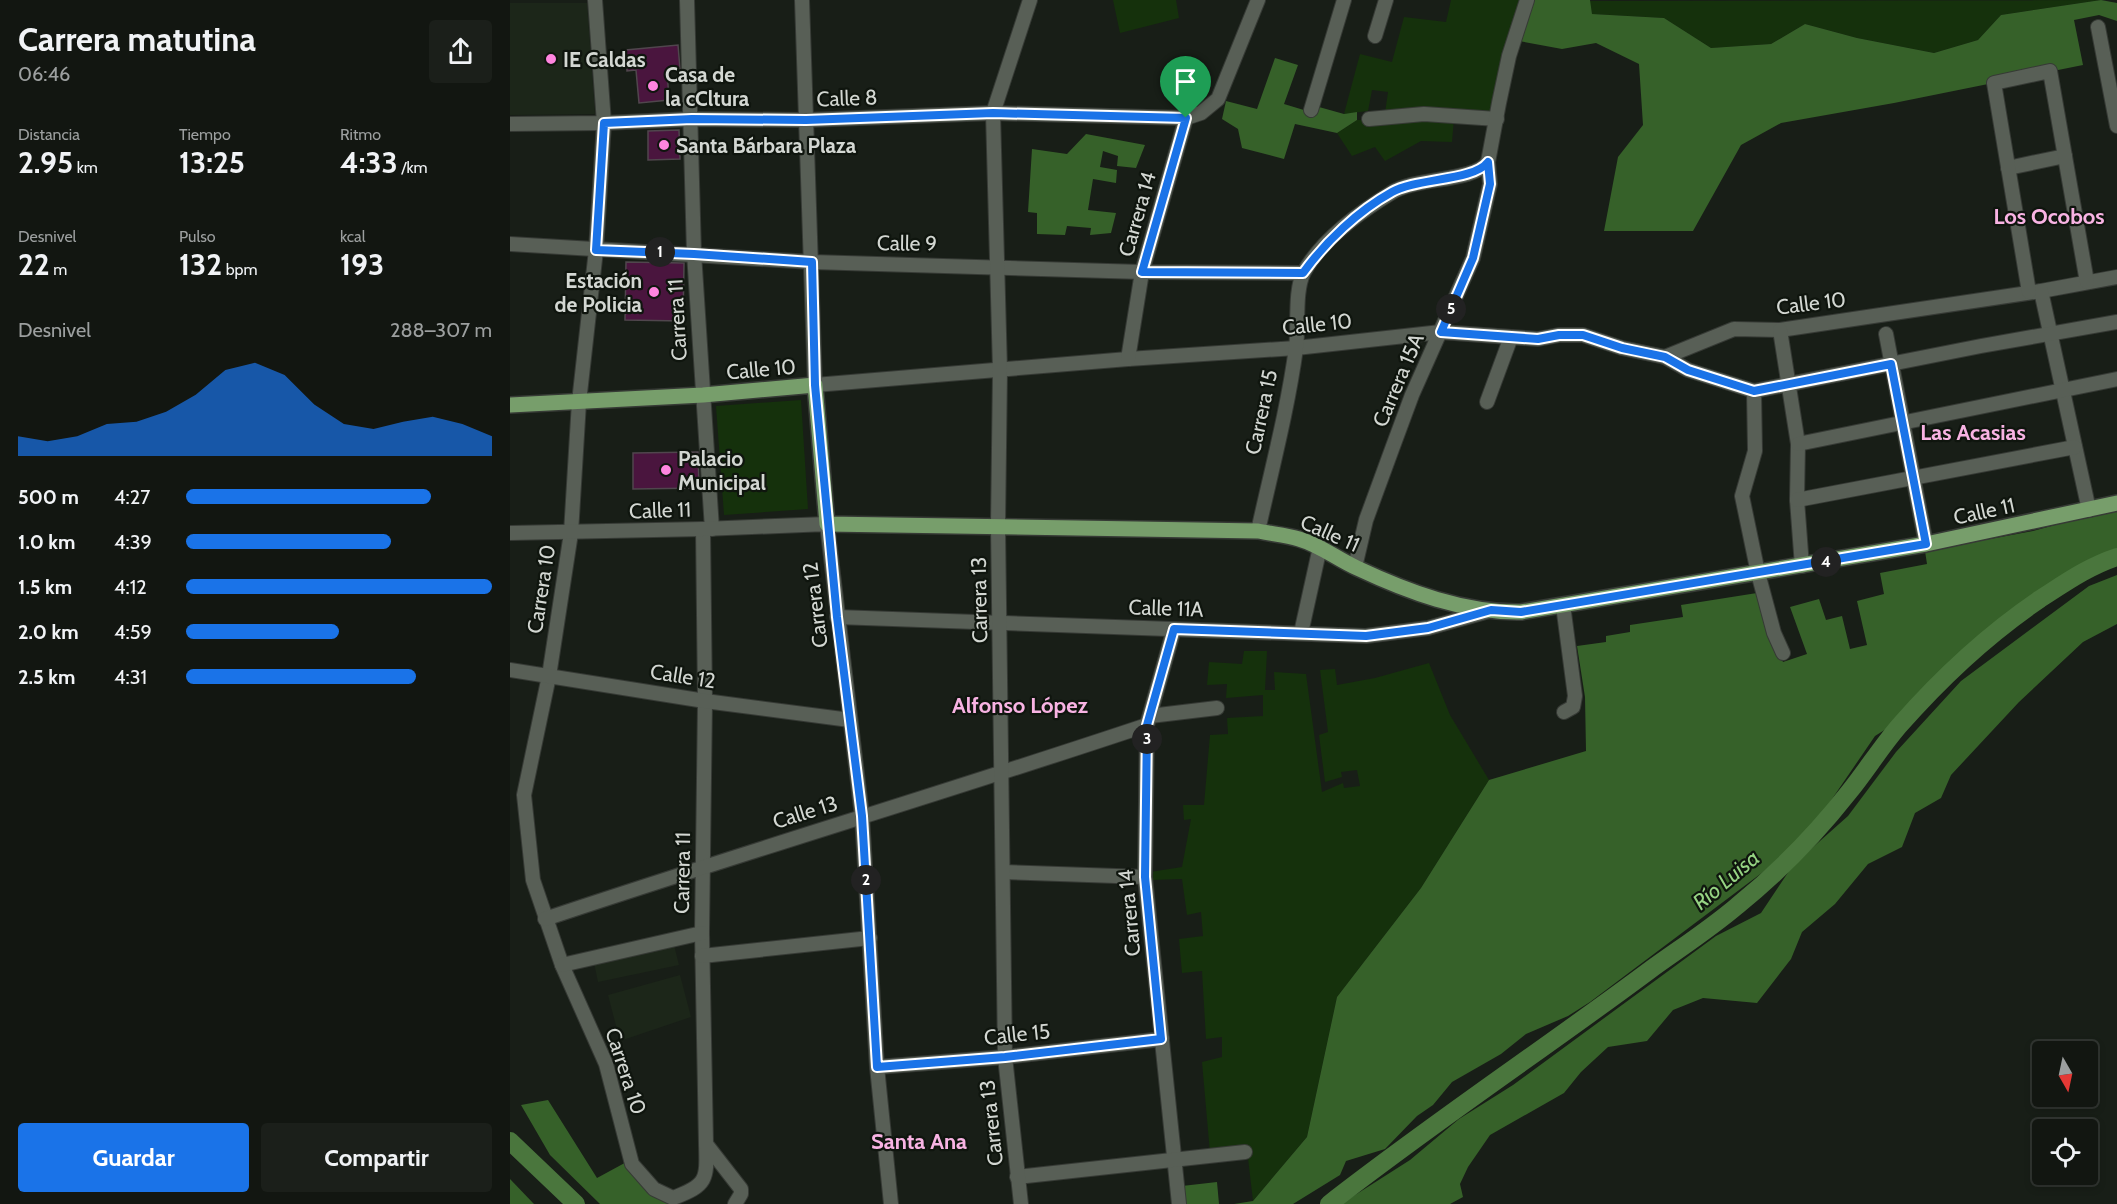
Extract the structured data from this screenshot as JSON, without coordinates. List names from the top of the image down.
{
  "streets": {
    "main road": ["Calle 10", "Calle 11", "Carrera 12"],
    "street": [
      "Calle 8",
      "Carrera 14",
      "Calle 9",
      "Carrera 11",
      "Carrera 15A",
      "Carrera 15",
      "Carrera 10",
      "Carrera 13",
      "Calle 11A",
      "Calle 12",
      "Calle 13",
      "Calle 15"
    ]
  },
  "crossings": [
    ["Calle 8", "Carrera 14"],
    ["Calle 8", "Carrera 11"],
    ["Calle 8", "Carrera 10"],
    ["Calle 8", "Carrera 13"],
    ["Calle 8", "Carrera 12"],
    ["Carrera 14", "Calle 9"],
    ["Carrera 14", "Calle 10"],
    ["Carrera 14", "Calle 11A"],
    ["Carrera 14", "Calle 13"],
    ["Carrera 14", "Calle 15"],
    ["Calle 9", "Carrera 11"],
    ["Calle 9", "Carrera 15"],
    ["Calle 9", "Carrera 10"],
    ["Calle 9", "Carrera 13"],
    ["Calle 9", "Carrera 12"],
    ["Calle 10", "Carrera 11"],
    ["Calle 10", "Carrera 15A"],
    ["Calle 10", "Carrera 15"],
    ["Calle 10", "Carrera 10"],
    ["Calle 10", "Carrera 13"],
    ["Calle 10", "Carrera 12"],
    ["Carrera 11", "Calle 11"],
    ["Carrera 11", "Carrera 10"],
    ["Carrera 11", "Calle 12"],
    ["Carrera 11", "Calle 13"],
    ["Carrera 15A", "Carrera 15"],
    ["Carrera 15A", "Calle 11"],
    ["Carrera 15", "Calle 11"],
    ["Calle 11", "Carrera 10"],
    ["Calle 11", "Carrera 13"],
    ["Calle 11", "Carrera 12"],
    ["Calle 11", "Calle 11A"],
    ["Carrera 10", "Calle 12"],
    ["Carrera 10", "Calle 13"],
    ["Carrera 13", "Calle 11A"],
    ["Carrera 13", "Calle 13"],
    ["Carrera 13", "Calle 15"],
    ["Carrera 12", "Calle 11A"],
    ["Carrera 12", "Calle 12"],
    ["Carrera 12", "Calle 13"],
    ["Carrera 12", "Calle 15"]
  ],
  "districts": [
    "Los Ocobos",
    "Las Acasias",
    "Alfonso López",
    "Santa Ana"
  ],
  "water": ["Río Luisa"],
  "places": [
    "IE Caldas",
    "Casa de la cCltura",
    "Santa Bárbara Plaza",
    "Estación de Policia",
    "Palacio Municipal"
  ],
  "north": "bottom",
  "page": {
    "heading": ["Carrera matutina", "06:46"],
    "stats": [
      ["Distancia", "2.95 km"],
      ["Tiempo", "13:25"],
      ["Ritmo", "4:33 /km"],
      ["Desnivel", "22 m"],
      ["Pulso", "132 bpm"],
      ["kcal", "193"]
    ],
    "pins": [
      "1",
      "5",
      "4",
      "3",
      "2"
    ],
    "chart": ["Desnivel", "288–307 m"],
    "list": [
      {
        "name": "500 m",
        "note": "4:27"
      },
      {
        "name": "1.0 km",
        "note": "4:39"
      },
      {
        "name": "1.5 km",
        "note": "4:12"
      },
      {
        "name": "2.0 km",
        "note": "4:59"
      },
      {
        "name": "2.5 km",
        "note": "4:31"
      }
    ],
    "buttons": ["Guardar", "Compartir"]
  }
}
